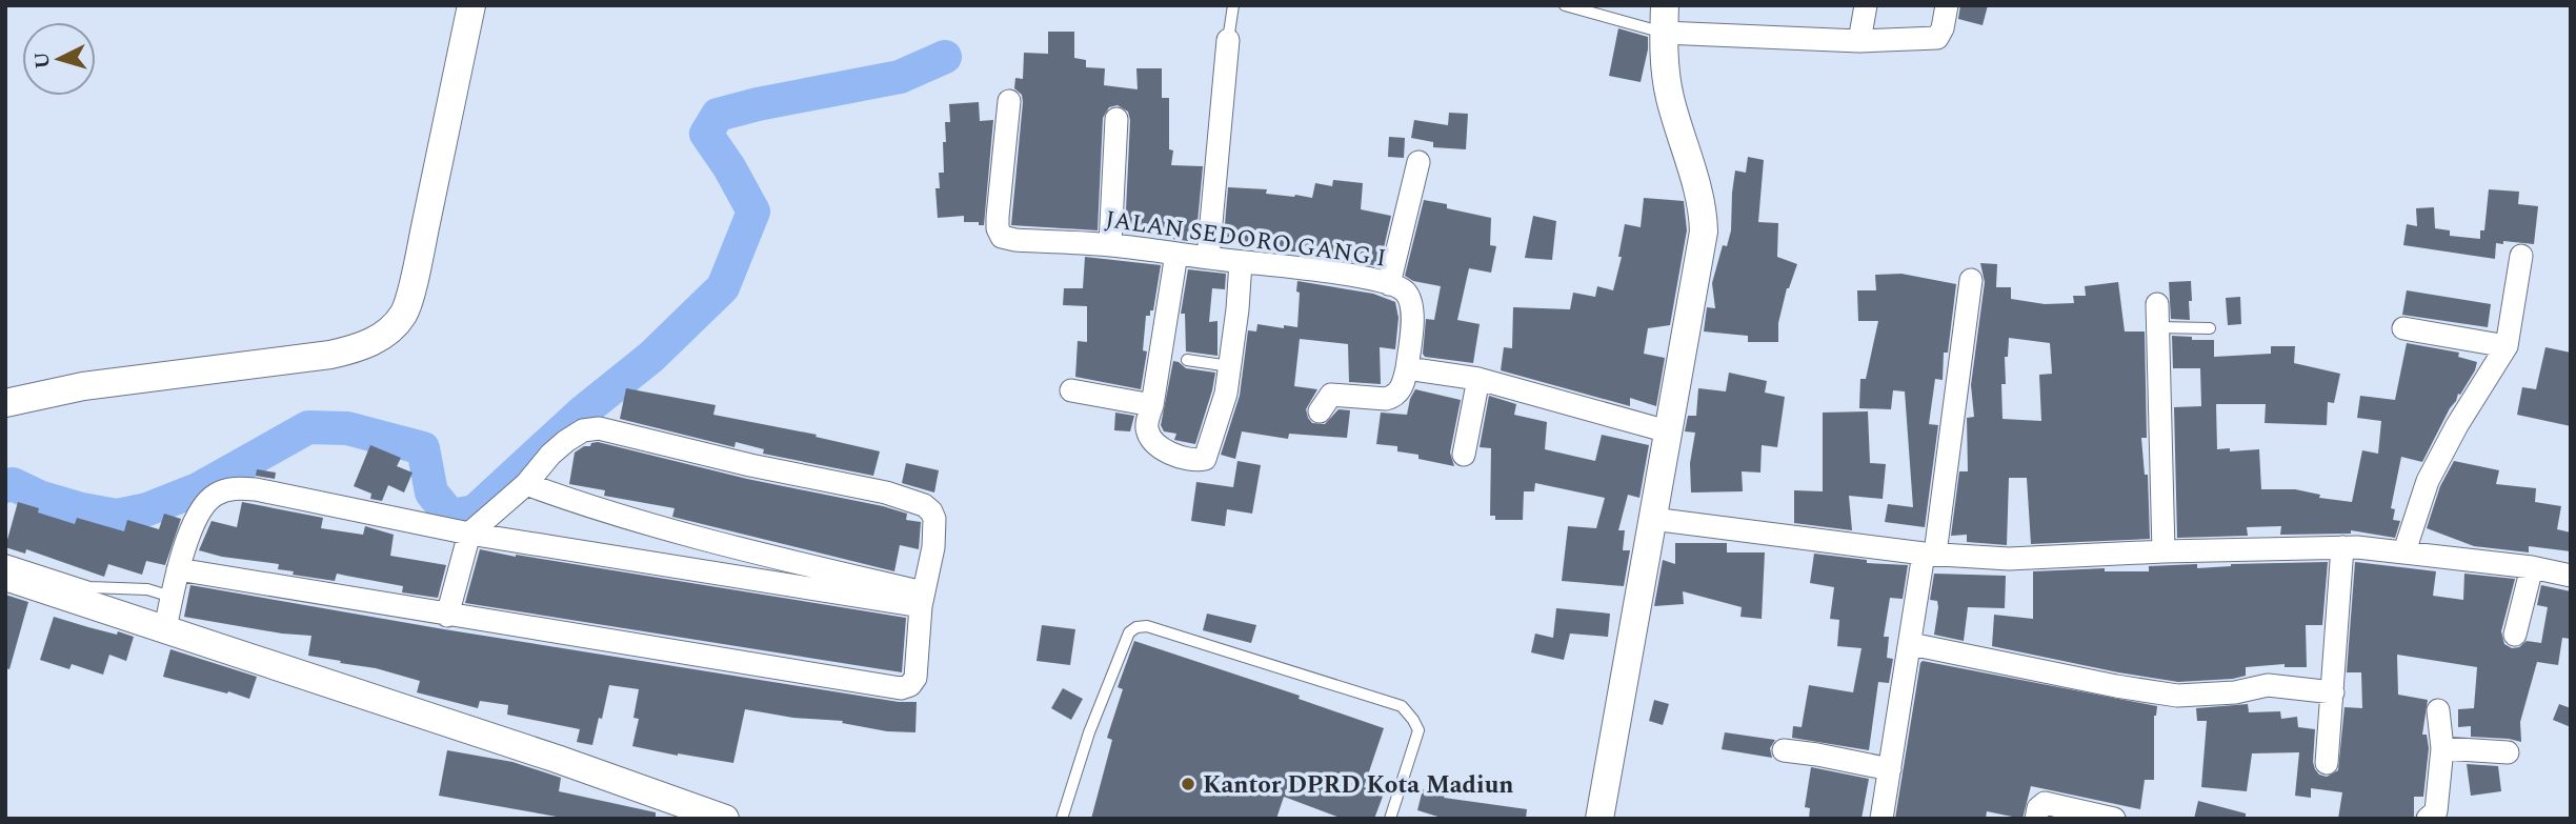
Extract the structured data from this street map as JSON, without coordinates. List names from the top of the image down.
{
  "streets": {
    "street": ["JALAN SEDORO GANG I"]
  },
  "places": ["Kantor DPRD Kota Madiun"],
  "north": "left"
}
